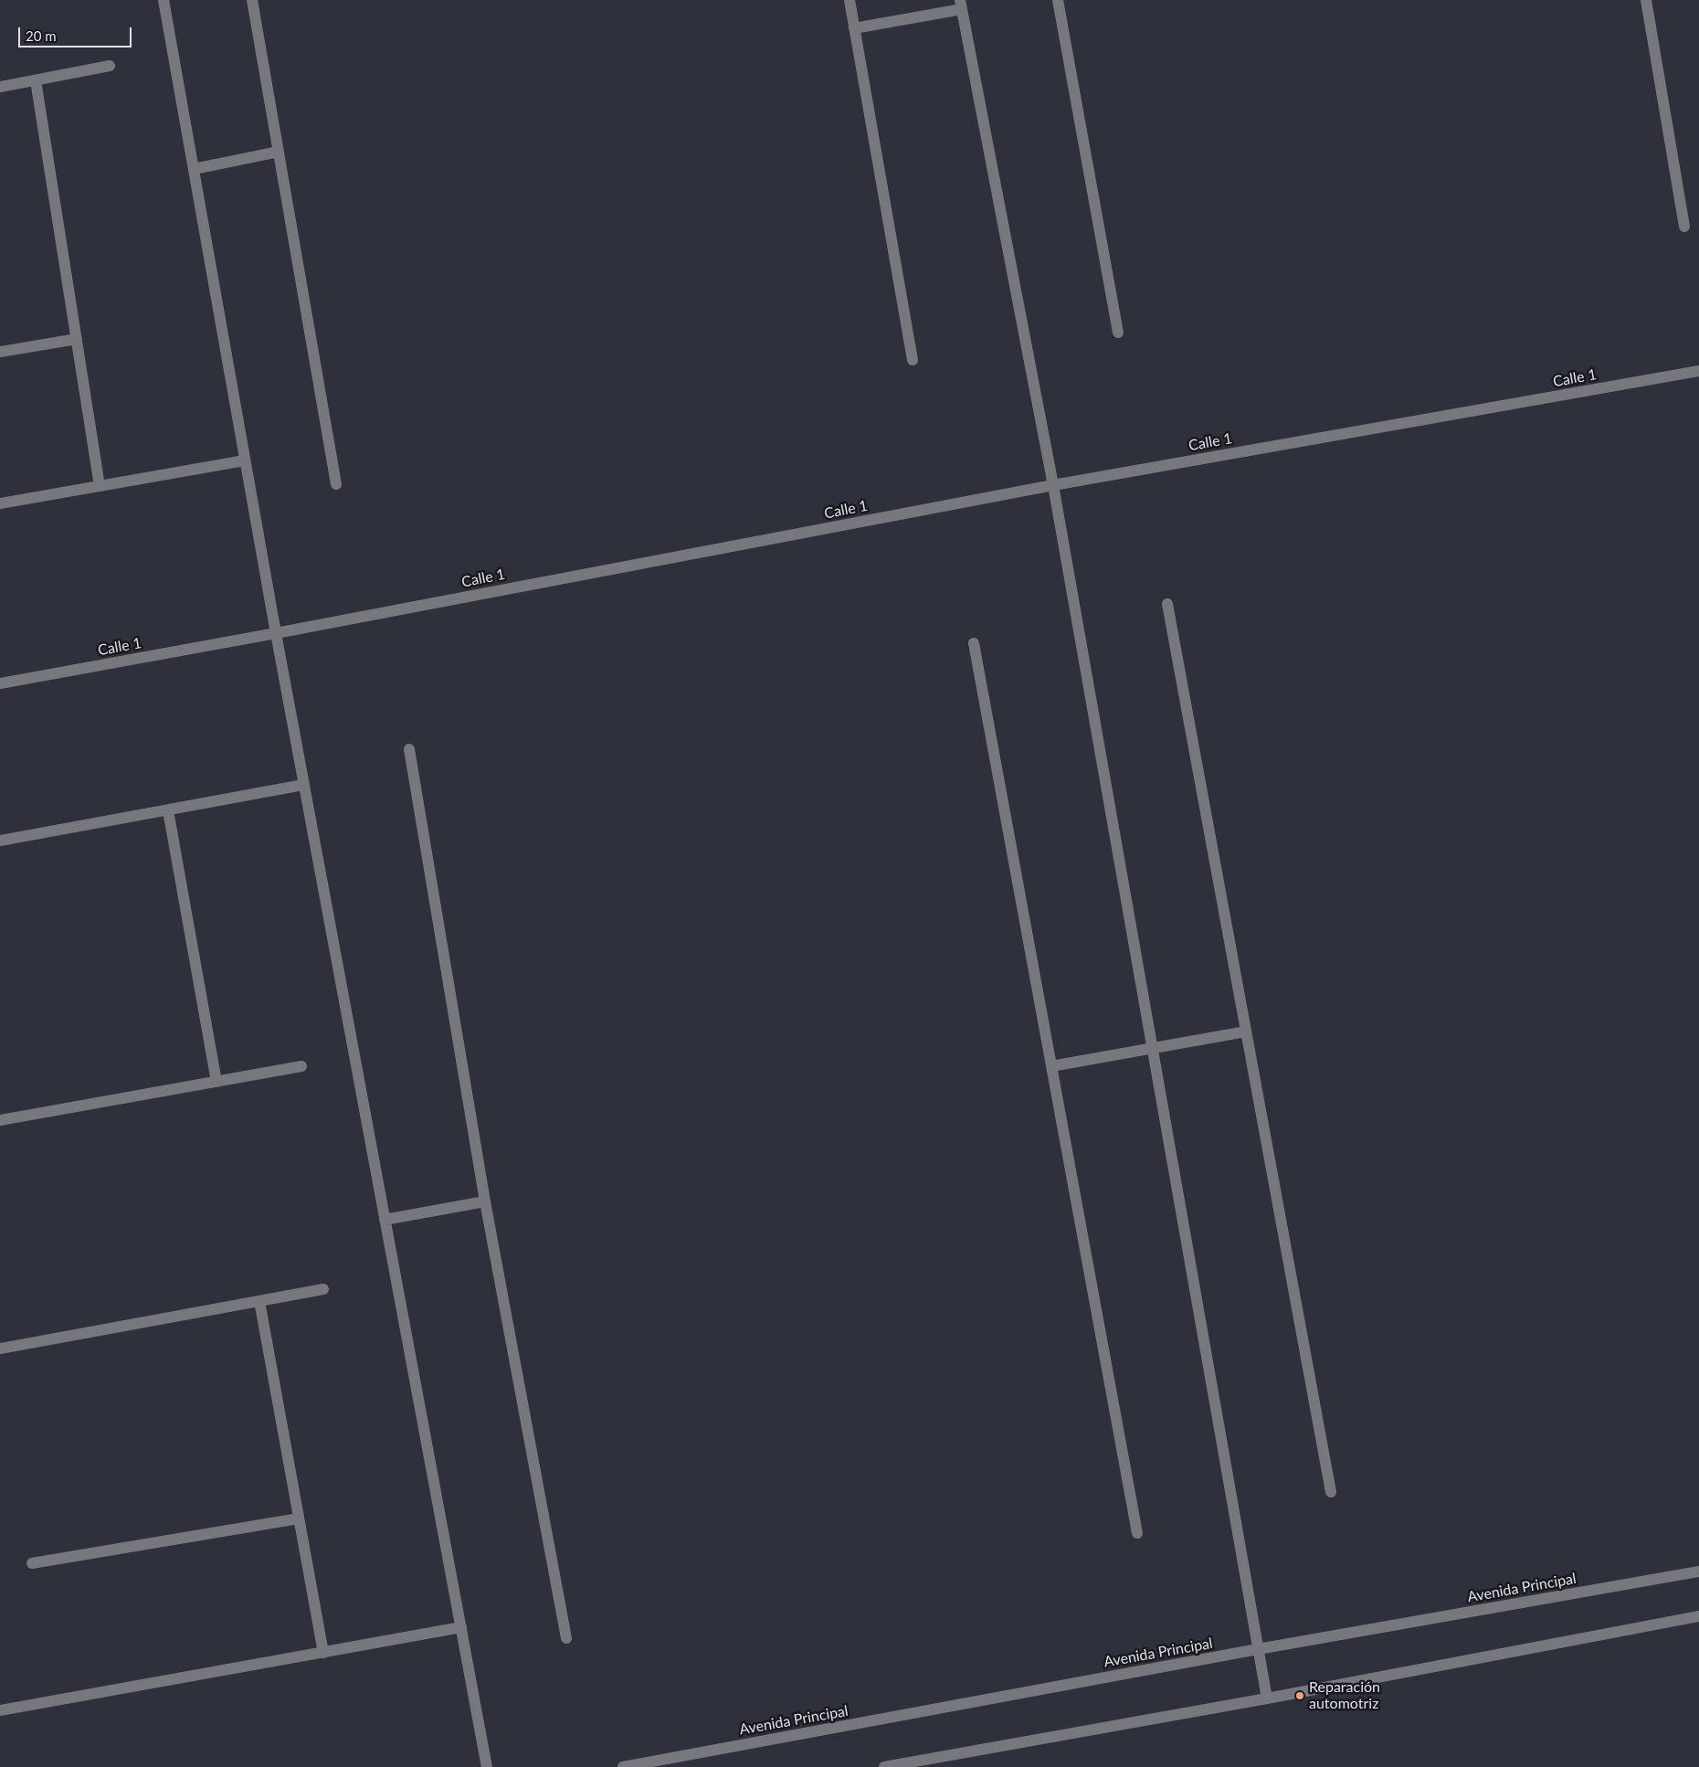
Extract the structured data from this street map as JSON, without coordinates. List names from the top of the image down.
{
  "streets": {
    "street": ["Calle 1", "Avenida Principal"]
  },
  "places": ["Reparación automotriz"],
  "scale_bar": "20 m"
}
